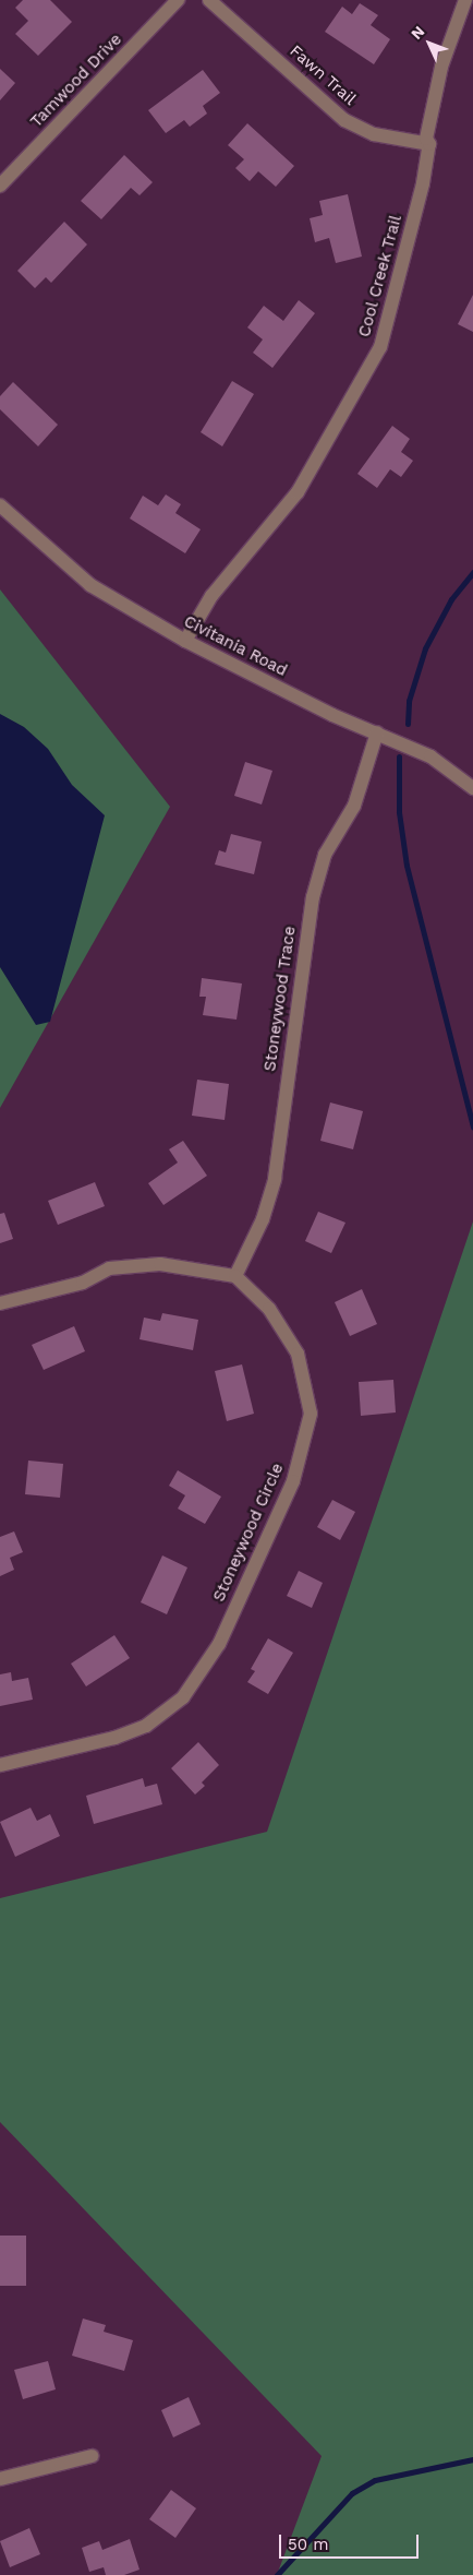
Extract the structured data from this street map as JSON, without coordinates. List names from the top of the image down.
{
  "streets": {
    "street": [
      "Fawn Trail",
      "Tamwood Drive",
      "Cool Creek Trail",
      "Civitania Road",
      "Stoneywood Trace",
      "Stoneywood Circle"
    ]
  },
  "crossings": [
    ["Fawn Trail", "Cool Creek Trail"],
    ["Cool Creek Trail", "Civitania Road"],
    ["Civitania Road", "Stoneywood Trace"],
    ["Stoneywood Trace", "Stoneywood Circle"]
  ],
  "scale_bar": "50 m",
  "north": "top left"
}
